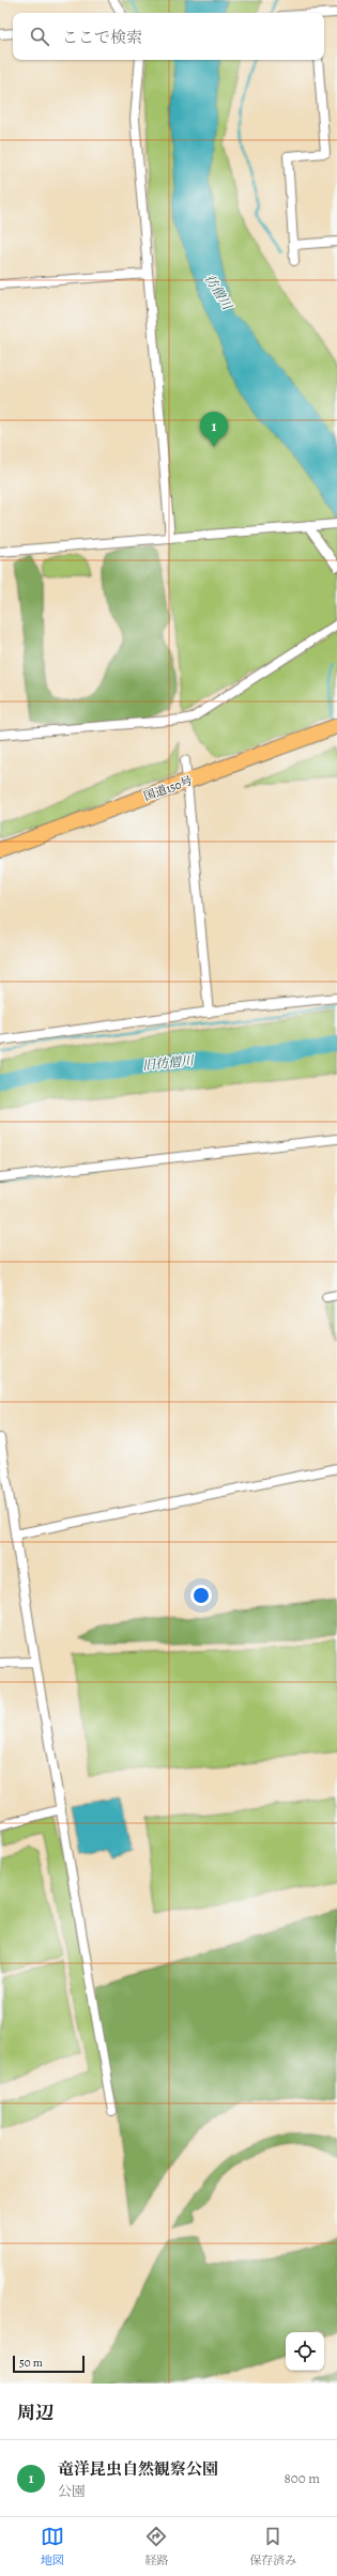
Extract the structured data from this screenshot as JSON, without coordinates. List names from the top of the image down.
{
  "streets": {
    "highway": ["国道150号"]
  },
  "water": ["彷僧川", "旧彷僧川"],
  "scale_bar": "50 m",
  "page": {
    "search": "ここで検索",
    "pins": "1",
    "scale": "50 m",
    "heading": "周辺",
    "list": [
      {
        "mark": "1",
        "name": "竜洋昆虫自然観察公園",
        "note": "公園",
        "value": "800 m"
      }
    ],
    "nav": ["地図", "経路", "保存済み"]
  }
}
